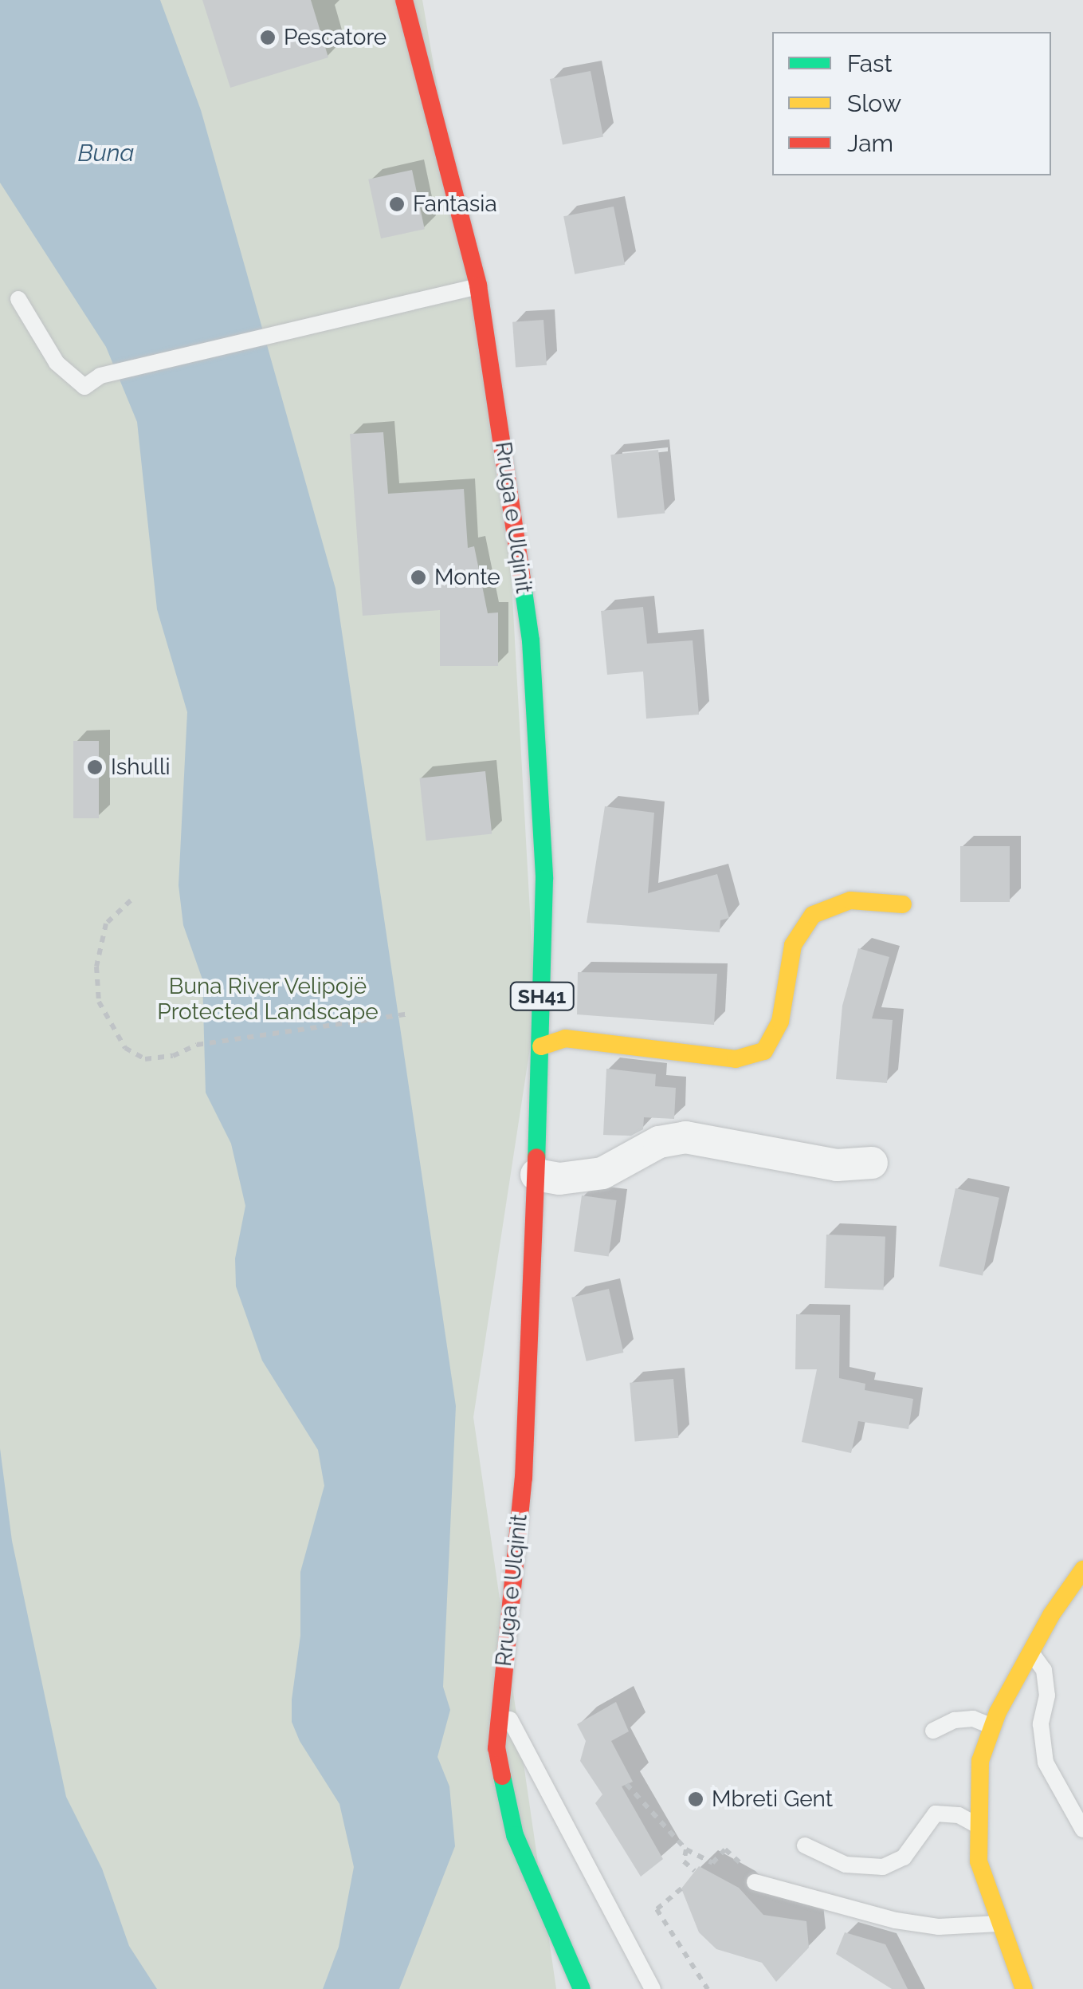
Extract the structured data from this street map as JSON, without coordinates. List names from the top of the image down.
{
  "streets": {
    "main road": ["Rruga e Ulqinit", "SH41"]
  },
  "water": ["Buna"],
  "parks": ["Buna River Velipojë Protected Landscape"],
  "places": [
    "Pescatore",
    "Fantasia",
    "Monte",
    "Ishulli",
    "Mbreti Gent"
  ],
  "legend": ["Fast", "Slow", "Jam"]
}
